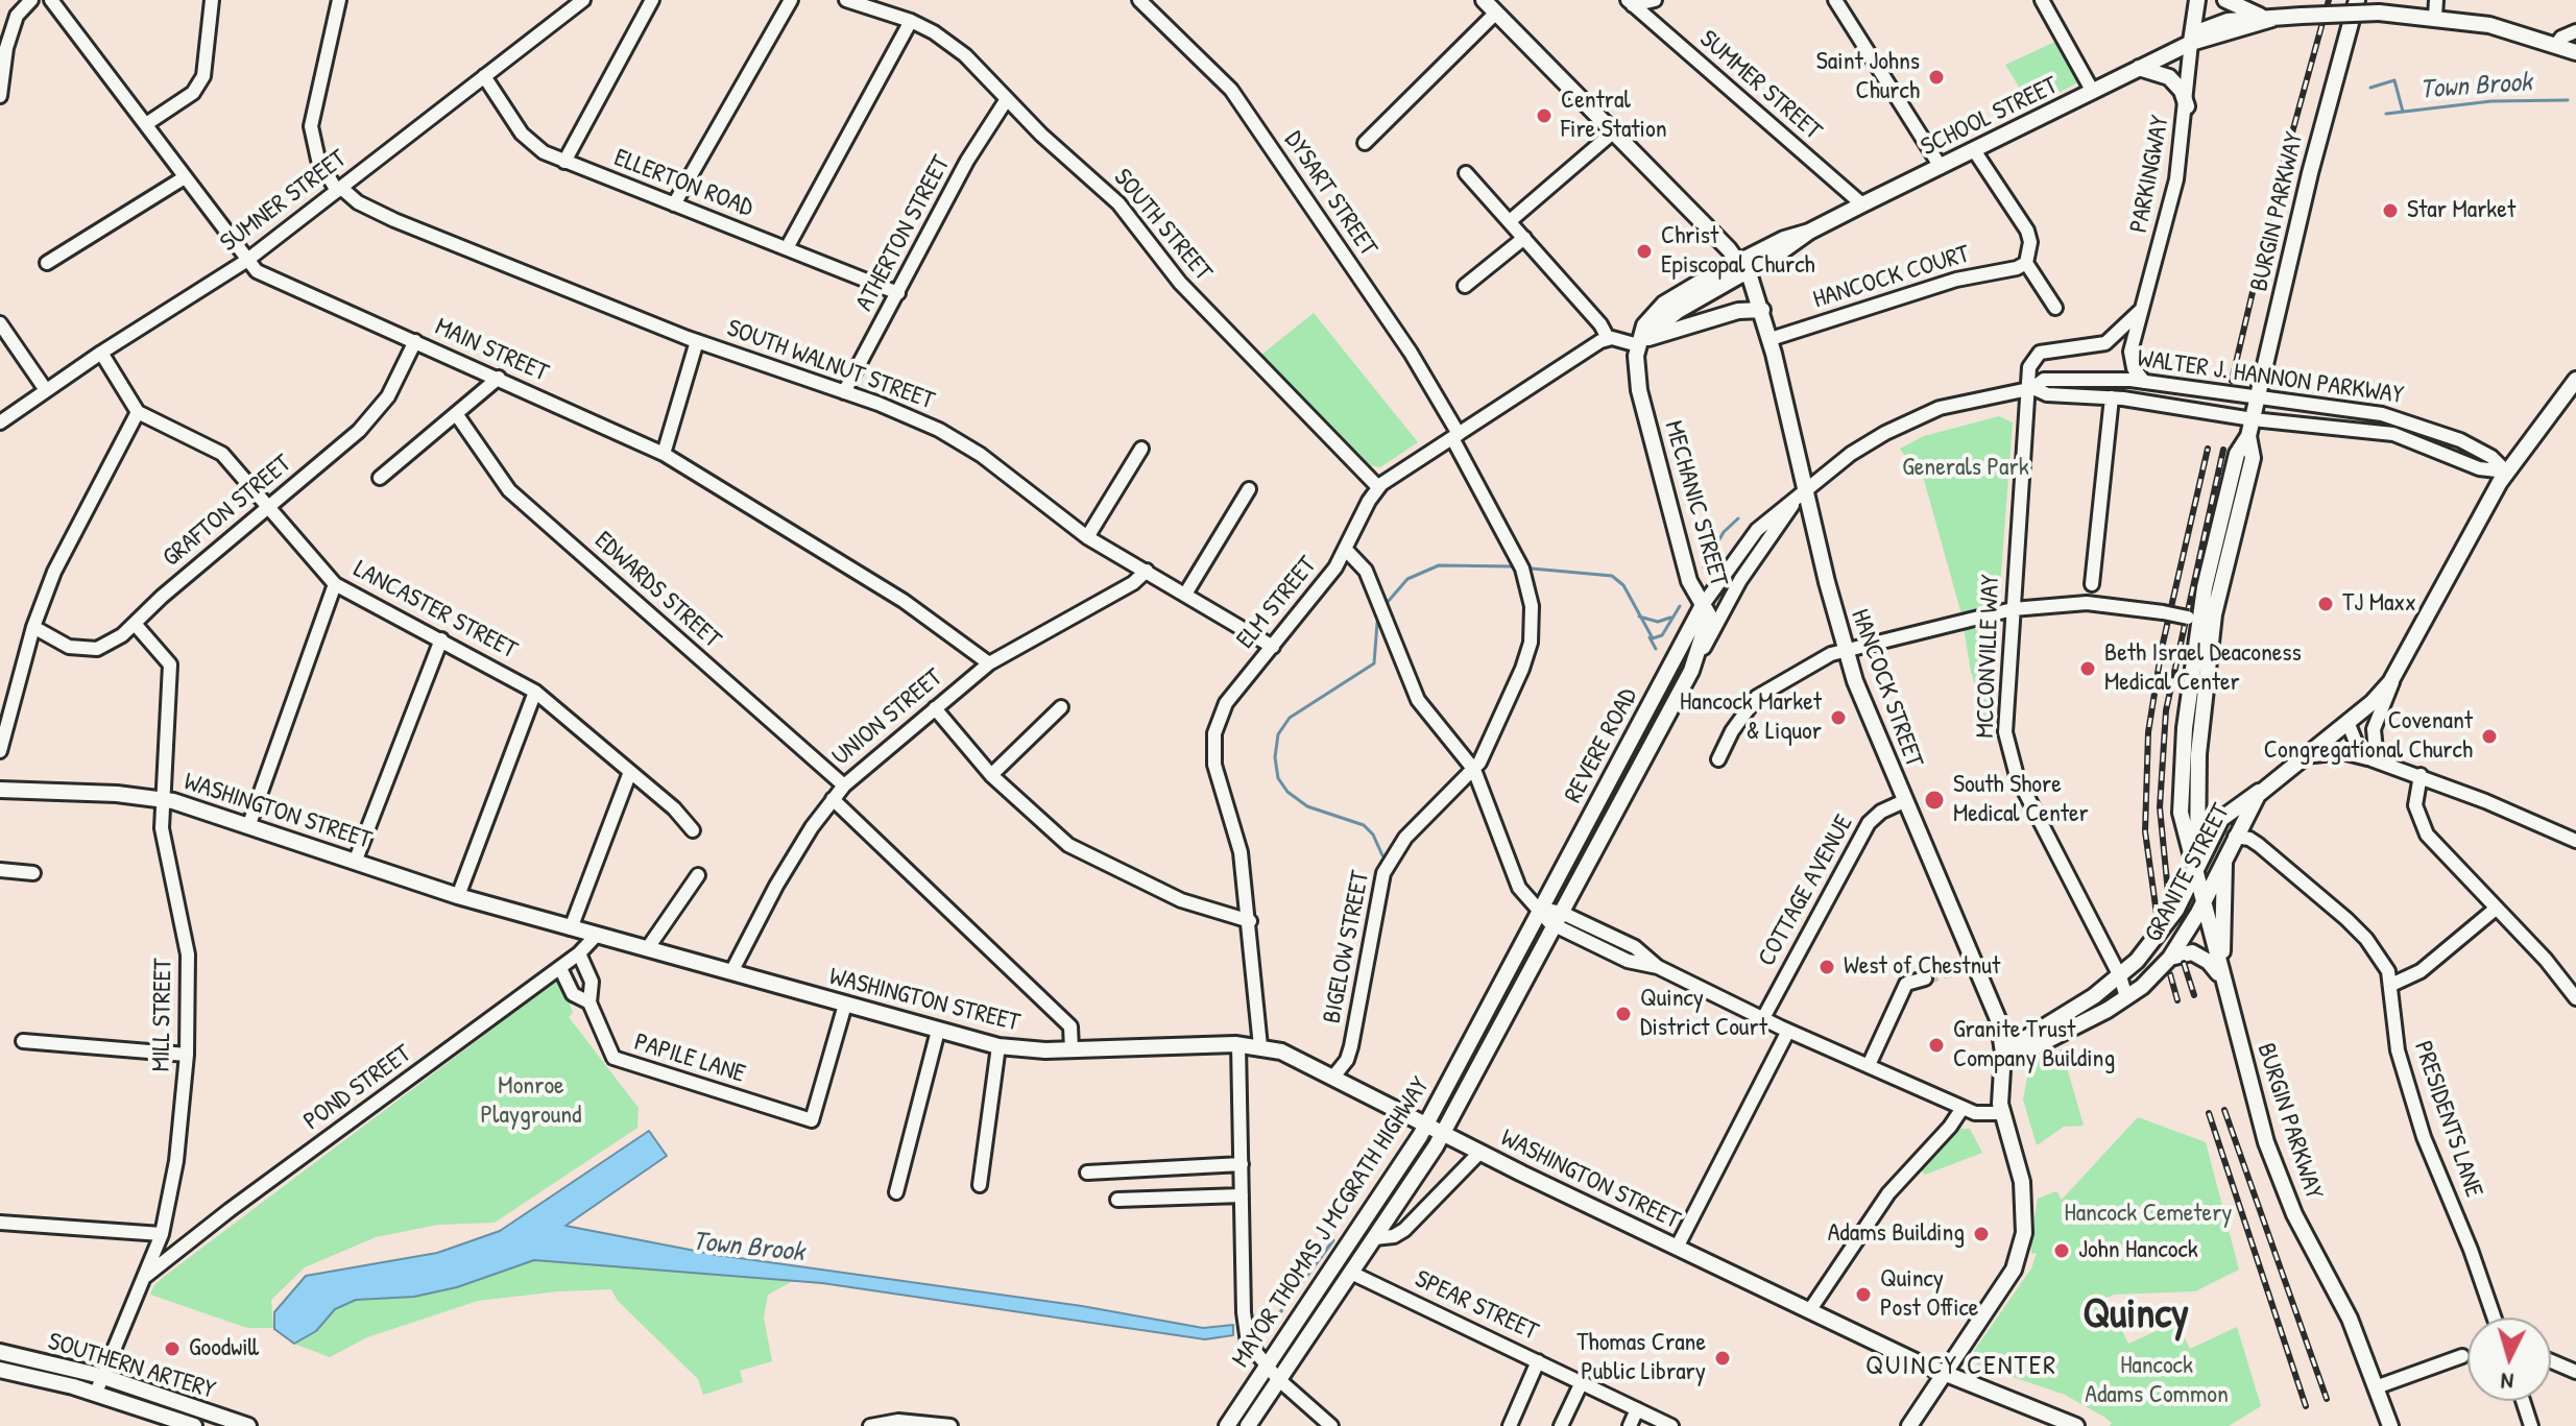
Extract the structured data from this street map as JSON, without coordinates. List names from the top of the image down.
{
  "streets": {
    "main road": [
      "SCHOOL STREET",
      "BURGIN PARKWAY",
      "MECHANIC STREET",
      "HANCOCK STREET",
      "REVERE ROAD",
      "WASHINGTON STREET",
      "GRANITE STREET",
      "MAYOR THOMAS J MCGRATH HIGHWAY",
      "SOUTHERN ARTERY"
    ],
    "street": [
      "SUMMER STREET",
      "PARKINGWAY",
      "ELLERTON ROAD",
      "DYSART STREET",
      "SUMNER STREET",
      "SOUTH STREET",
      "ATHERTON STREET",
      "HANCOCK COURT",
      "MAIN STREET",
      "SOUTH WALNUT STREET",
      "WALTER J. HANNON PARKWAY",
      "GRAFTON STREET",
      "EDWARDS STREET",
      "ELM STREET",
      "LANCASTER STREET",
      "MCCONVILLE WAY",
      "UNION STREET",
      "COTTAGE AVENUE",
      "BIGELOW STREET",
      "MILL STREET",
      "PAPILE LANE",
      "POND STREET",
      "PRESIDENTS LANE",
      "SPEAR STREET"
    ]
  },
  "crossings": [
    ["SUMMER STREET", "SCHOOL STREET"],
    ["SCHOOL STREET", "PARKINGWAY"],
    ["SCHOOL STREET", "HANCOCK STREET"],
    ["PARKINGWAY", "WALTER J. HANNON PARKWAY"],
    ["ELLERTON ROAD", "SUMNER STREET"],
    ["ELLERTON ROAD", "ATHERTON STREET"],
    ["DYSART STREET", "ELM STREET"],
    ["DYSART STREET", "BIGELOW STREET"],
    ["SUMNER STREET", "MAIN STREET"],
    ["SUMNER STREET", "SOUTH WALNUT STREET"],
    ["BURGIN PARKWAY", "WALTER J. HANNON PARKWAY"],
    ["BURGIN PARKWAY", "GRANITE STREET"],
    ["SOUTH STREET", "ATHERTON STREET"],
    ["SOUTH STREET", "ELM STREET"],
    ["ATHERTON STREET", "SOUTH WALNUT STREET"],
    ["HANCOCK COURT", "HANCOCK STREET"],
    ["MAIN STREET", "GRAFTON STREET"],
    ["MAIN STREET", "UNION STREET"],
    ["SOUTH WALNUT STREET", "ELM STREET"],
    ["SOUTH WALNUT STREET", "UNION STREET"],
    ["WALTER J. HANNON PARKWAY", "MECHANIC STREET"],
    ["WALTER J. HANNON PARKWAY", "MCCONVILLE WAY"],
    ["WALTER J. HANNON PARKWAY", "HANCOCK STREET"],
    ["WALTER J. HANNON PARKWAY", "REVERE ROAD"],
    ["WALTER J. HANNON PARKWAY", "GRANITE STREET"],
    ["MECHANIC STREET", "REVERE ROAD"],
    ["GRAFTON STREET", "LANCASTER STREET"],
    ["GRAFTON STREET", "MILL STREET"],
    ["EDWARDS STREET", "UNION STREET"],
    ["ELM STREET", "WASHINGTON STREET"],
    ["ELM STREET", "BIGELOW STREET"],
    ["MCCONVILLE WAY", "GRANITE STREET"],
    ["HANCOCK STREET", "WASHINGTON STREET"],
    ["HANCOCK STREET", "GRANITE STREET"],
    ["HANCOCK STREET", "COTTAGE AVENUE"],
    ["UNION STREET", "WASHINGTON STREET"],
    ["REVERE ROAD", "MAYOR THOMAS J MCGRATH HIGHWAY"],
    ["WASHINGTON STREET", "BIGELOW STREET"],
    ["WASHINGTON STREET", "MILL STREET"],
    ["WASHINGTON STREET", "PAPILE LANE"],
    ["WASHINGTON STREET", "POND STREET"],
    ["WASHINGTON STREET", "MAYOR THOMAS J MCGRATH HIGHWAY"],
    ["GRANITE STREET", "PRESIDENTS LANE"],
    ["MILL STREET", "POND STREET"],
    ["PAPILE LANE", "POND STREET"],
    ["POND STREET", "SOUTHERN ARTERY"],
    ["MAYOR THOMAS J MCGRATH HIGHWAY", "SPEAR STREET"]
  ],
  "districts": ["Quincy", "QUINCY CENTER"],
  "water": ["Town Brook"],
  "parks": [
    "Generals Park",
    "Monroe Playground",
    "Hancock Cemetery",
    "Hancock Adams Common"
  ],
  "places": [
    "Saint Johns Church",
    "Central Fire Station",
    "Star Market",
    "Christ Episcopal Church",
    "TJ Maxx",
    "Beth Israel Deaconess Medical Center",
    "Hancock Market & Liquor",
    "Covenant Congregational Church",
    "South Shore Medical Center",
    "West of Chestnut",
    "Quincy District Court",
    "Granite Trust Company Building",
    "Adams Building",
    "John Hancock",
    "Quincy Post Office",
    "Goodwill",
    "Thomas Crane Public Library"
  ],
  "north": "bottom"
}
